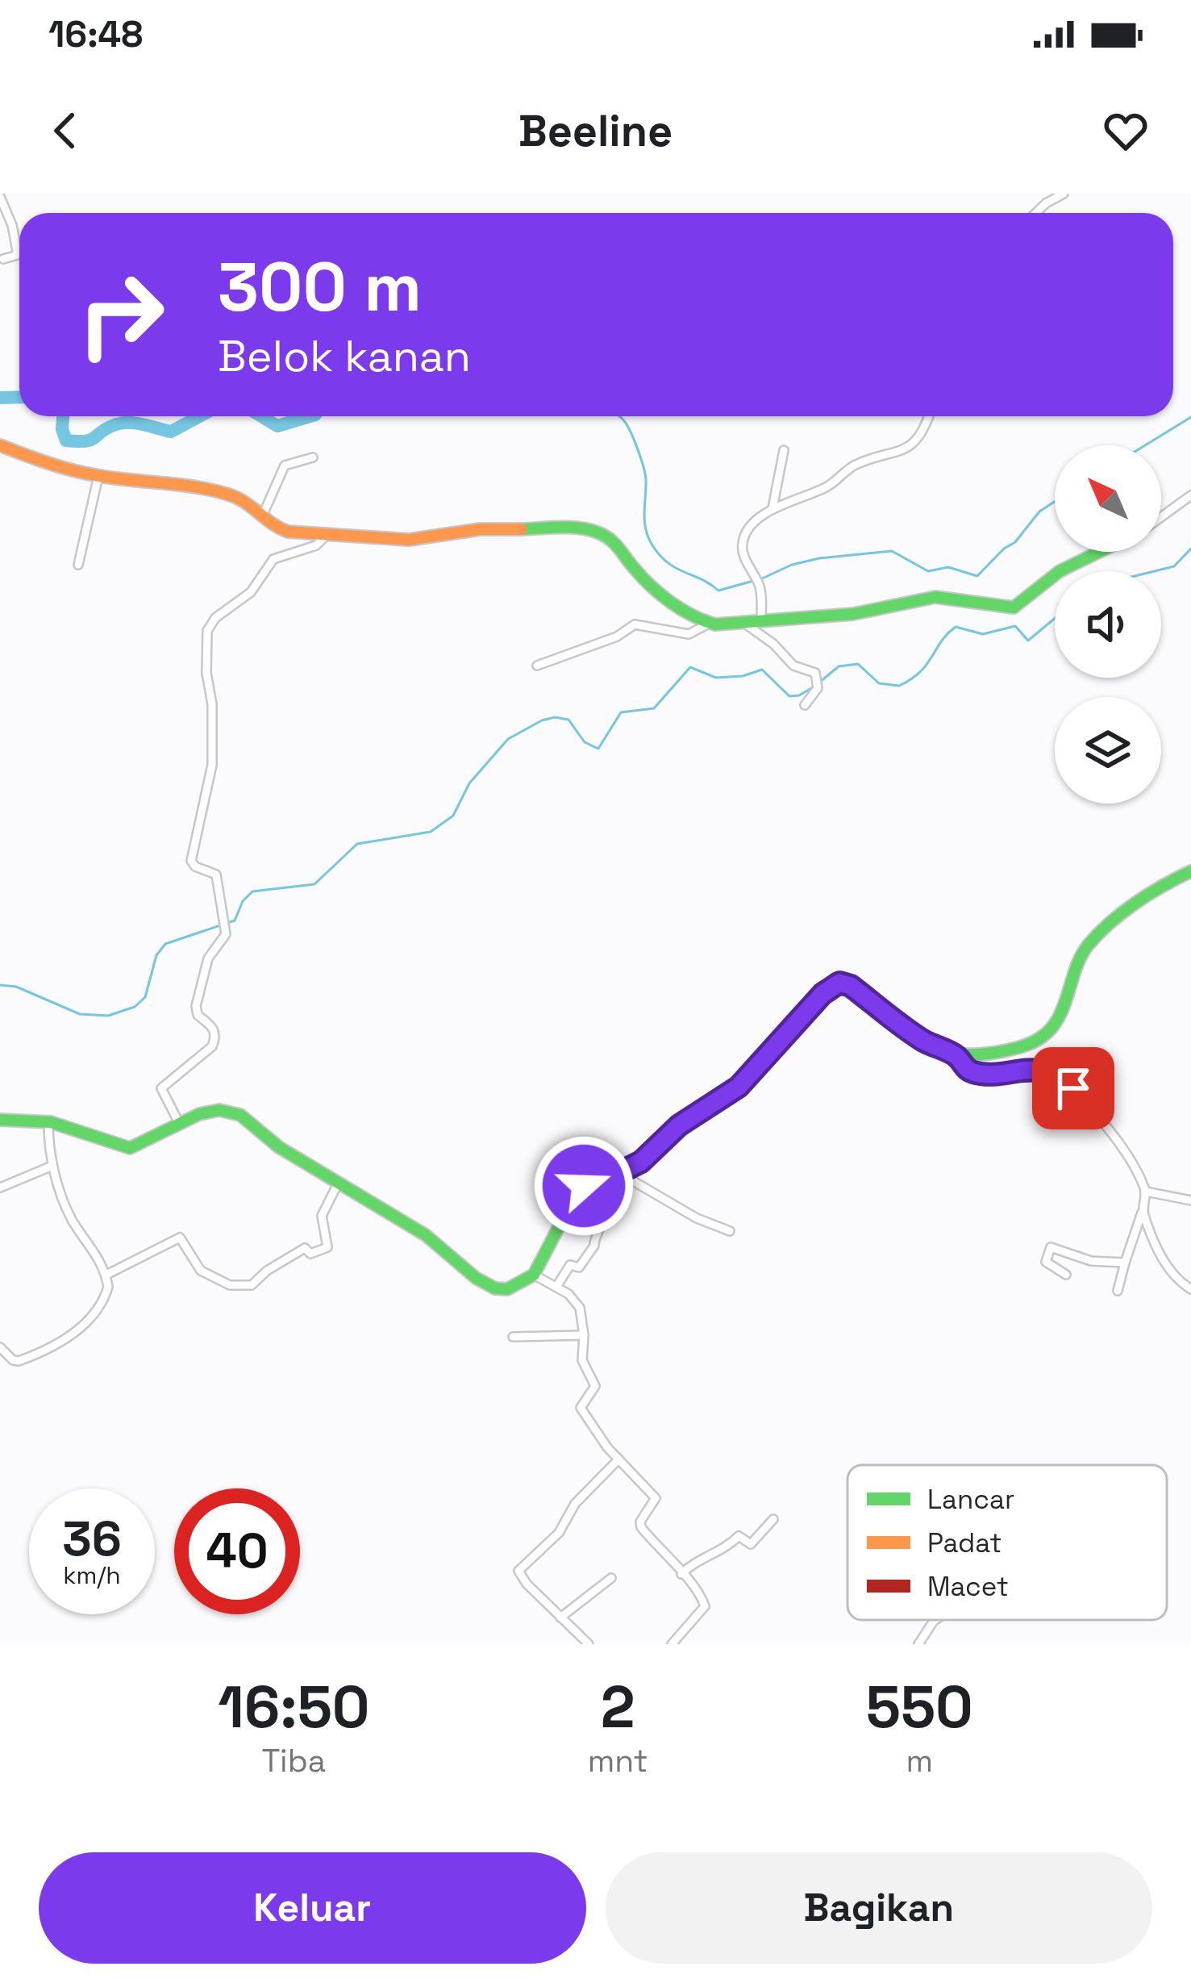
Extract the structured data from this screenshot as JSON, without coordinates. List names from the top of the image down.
{
  "legend": ["Lancar", "Padat", "Macet"],
  "north": "top left",
  "page": {
    "status": "16:48",
    "header": "Beeline",
    "turn": ["300 m", "Belok kanan"],
    "speed": "36 km/h",
    "limit": "40",
    "eta": [
      "16:50",
      "Tiba",
      "2",
      "mnt",
      "550",
      "m"
    ],
    "buttons": ["Keluar", "Bagikan"]
  }
}
